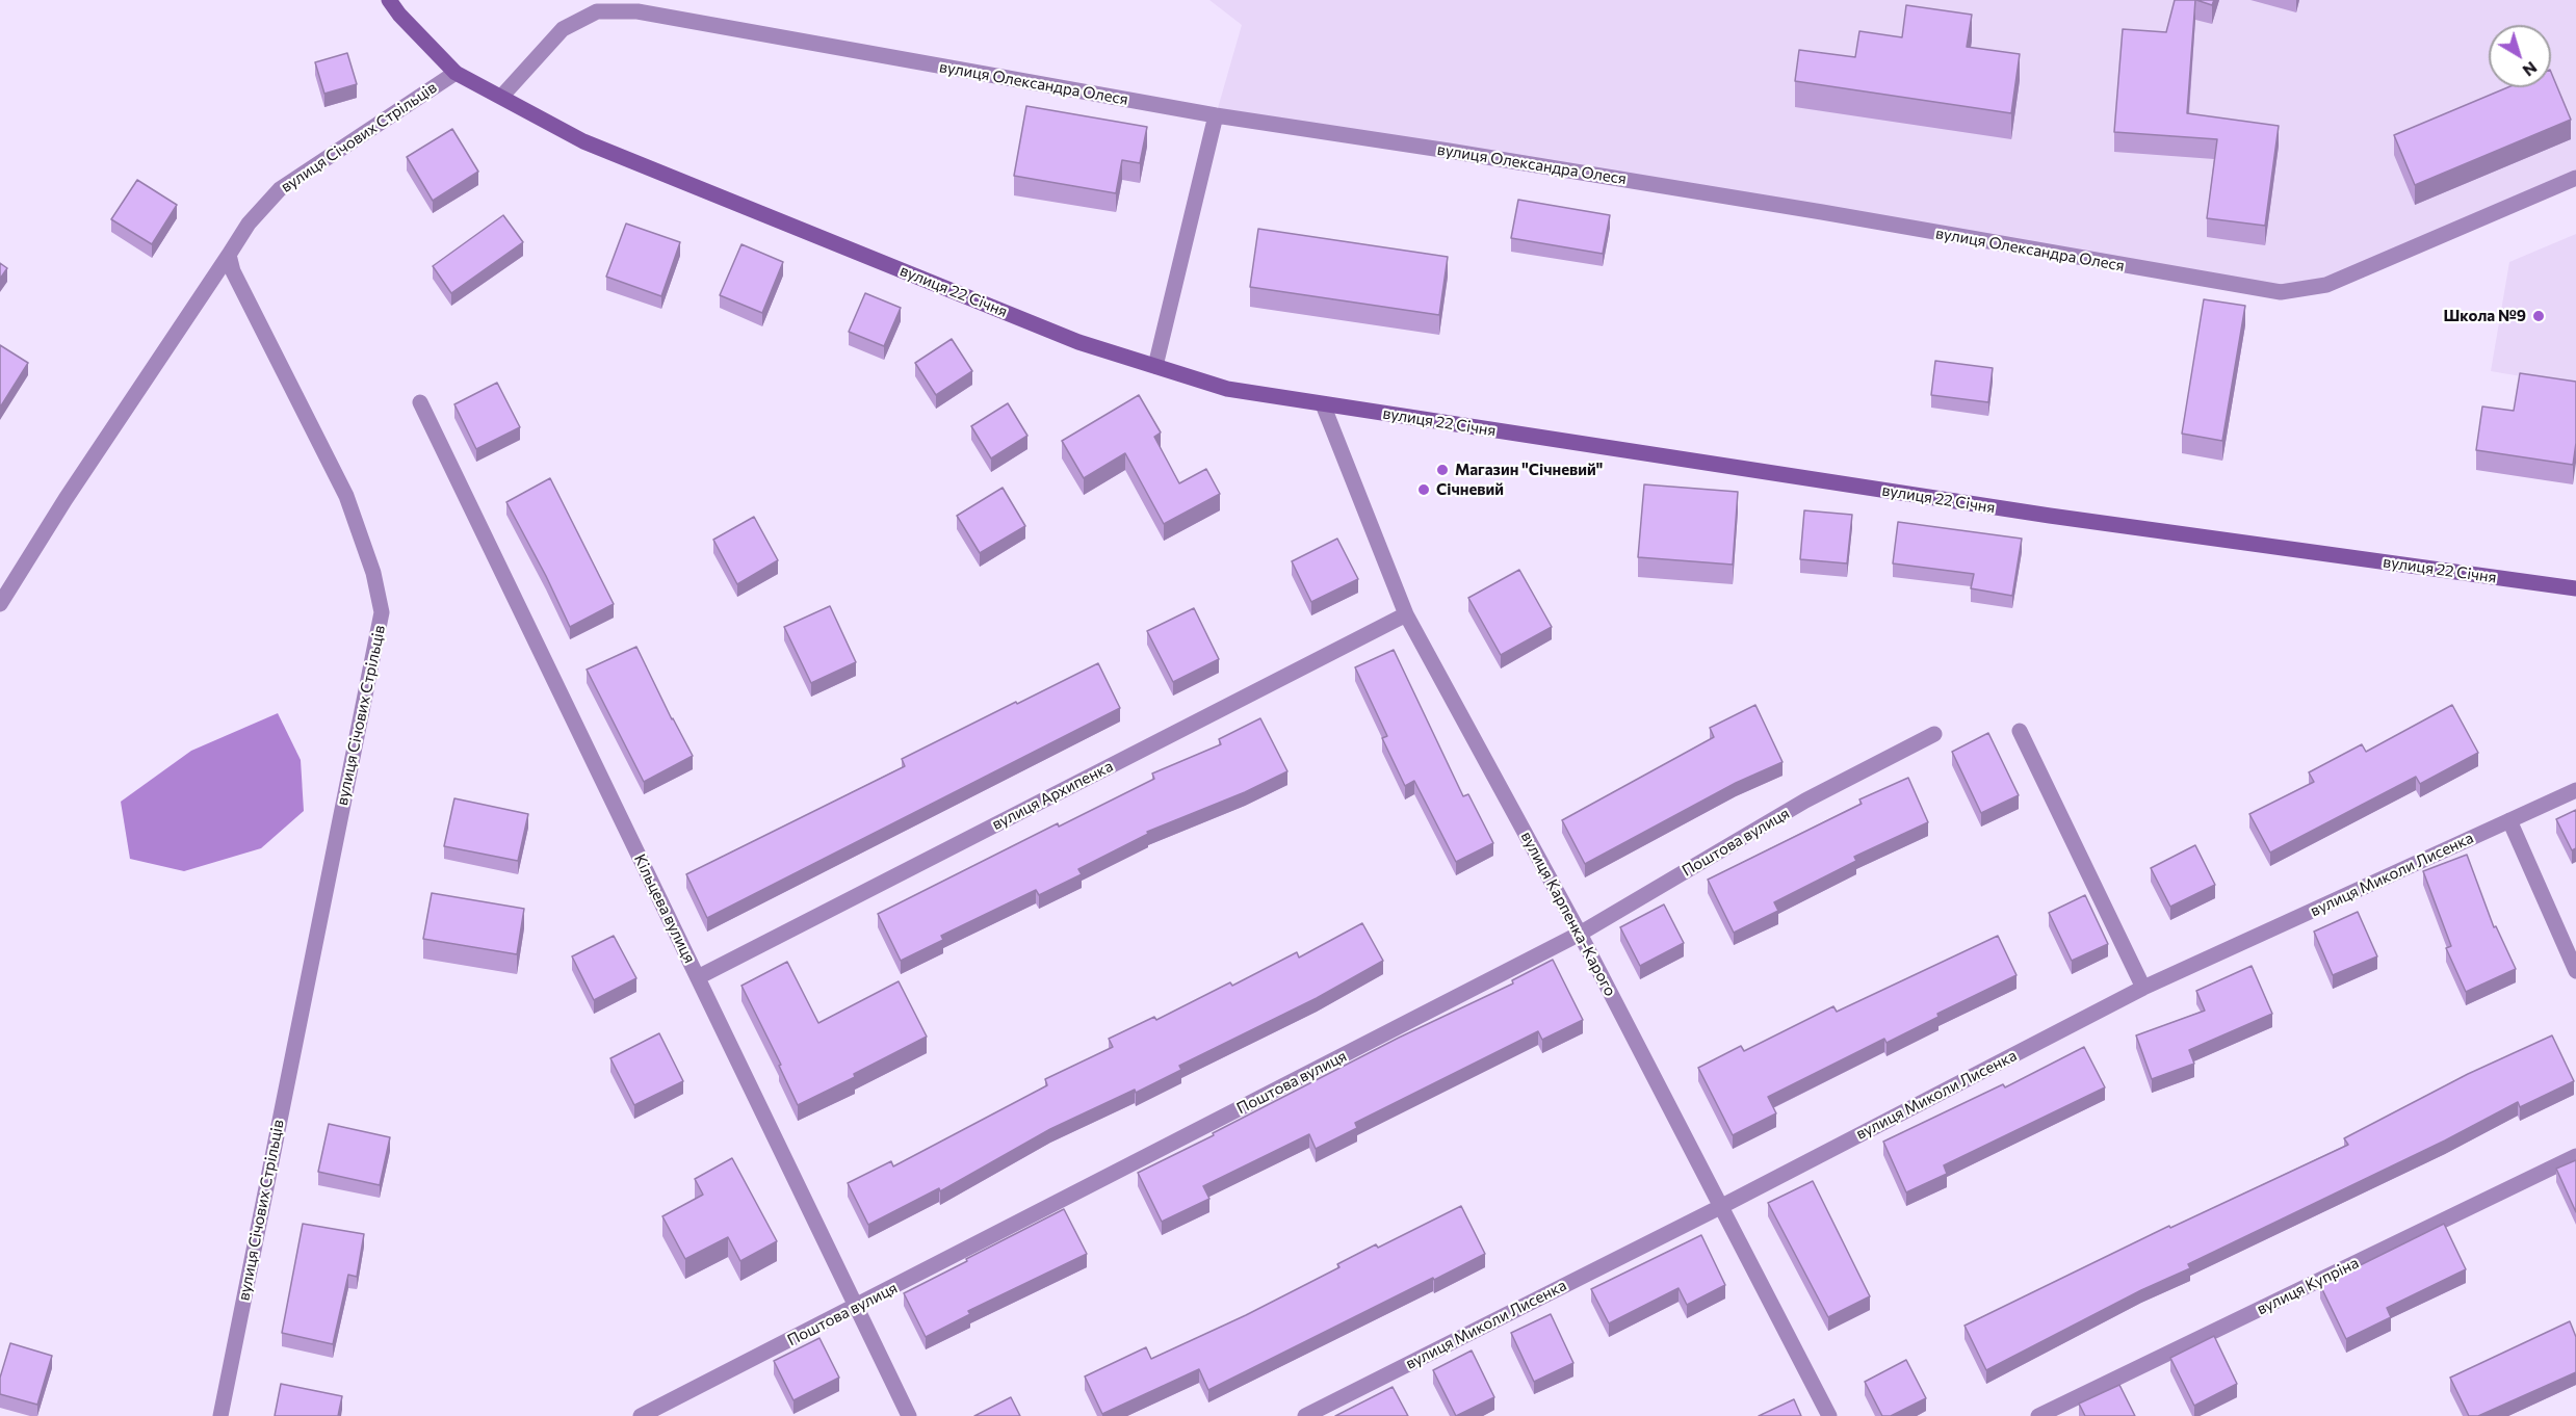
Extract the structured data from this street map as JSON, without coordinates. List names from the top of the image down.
{
  "streets": {
    "street": [
      "вулиця Олександра Олеся",
      "вулиця Січових Стрільців",
      "вулиця 22 Січня",
      "вулиця Архипенка",
      "Поштова вулиця",
      "вулиця Миколи Лисенка",
      "Кільцева вулиця",
      "вулиця Карпенка-Карого",
      "вулиця Купріна"
    ]
  },
  "crossings": [
    ["вулиця Олександра Олеся", "вулиця 22 Січня"],
    ["вулиця Січових Стрільців", "вулиця 22 Січня"],
    ["вулиця 22 Січня", "вулиця Карпенка-Карого"],
    ["вулиця Архипенка", "Кільцева вулиця"],
    ["вулиця Архипенка", "вулиця Карпенка-Карого"],
    ["Поштова вулиця", "Кільцева вулиця"],
    ["Поштова вулиця", "вулиця Карпенка-Карого"],
    ["вулиця Миколи Лисенка", "вулиця Карпенка-Карого"]
  ],
  "places": ["Школа №9", "Магазин \"Січневий\"", "Січневий"],
  "north": "bottom right"
}
